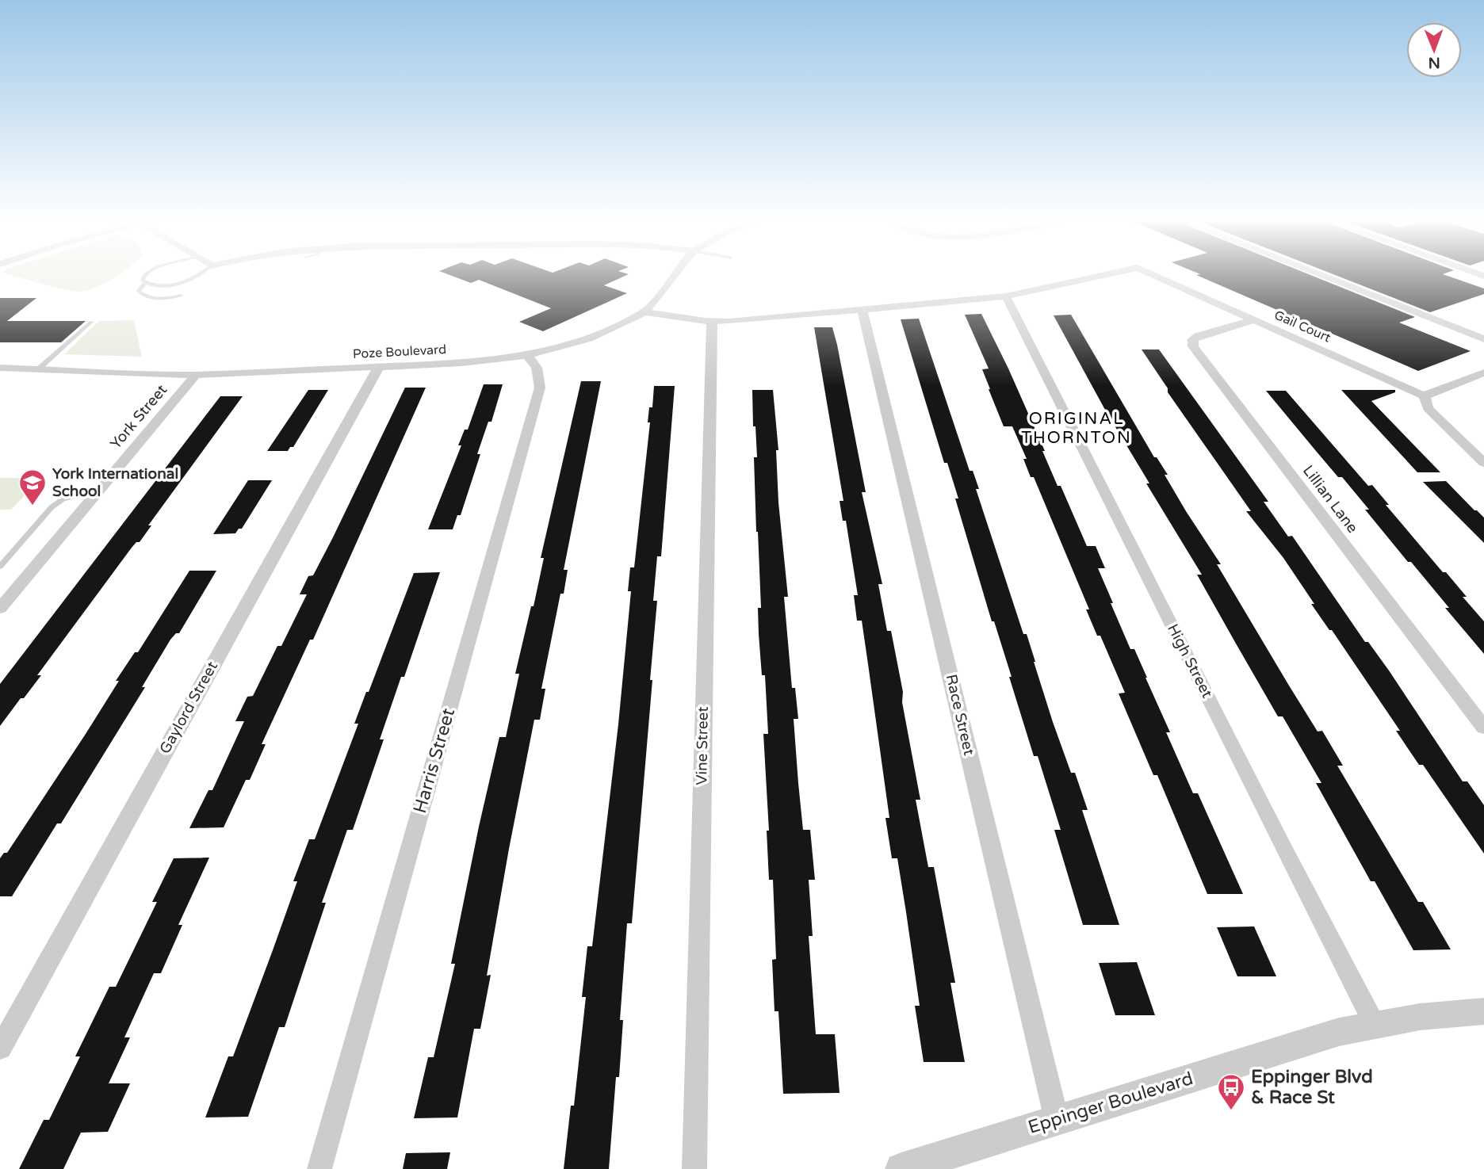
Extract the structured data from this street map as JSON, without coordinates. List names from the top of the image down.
{
  "streets": {
    "street": [
      "Gail Court",
      "Poze Boulevard",
      "York Street",
      "Lillian Lane",
      "High Street",
      "Gaylord Street",
      "Race Street",
      "Vine Street",
      "Harris Street",
      "Eppinger Boulevard"
    ]
  },
  "crossings": [
    ["Gail Court", "Poze Boulevard"],
    ["Gail Court", "Lillian Lane"],
    ["Gail Court", "High Street"],
    ["Gail Court", "Race Street"],
    ["Gail Court", "Vine Street"],
    ["Poze Boulevard", "York Street"],
    ["Poze Boulevard", "Gaylord Street"],
    ["Poze Boulevard", "Harris Street"],
    ["High Street", "Eppinger Boulevard"],
    ["Race Street", "Eppinger Boulevard"]
  ],
  "districts": ["ORIGINAL THORNTON"],
  "places": {
    "school or university": ["York International School"],
    "bus stop": ["Eppinger Blvd & Race St"]
  },
  "north": "bottom"
}
